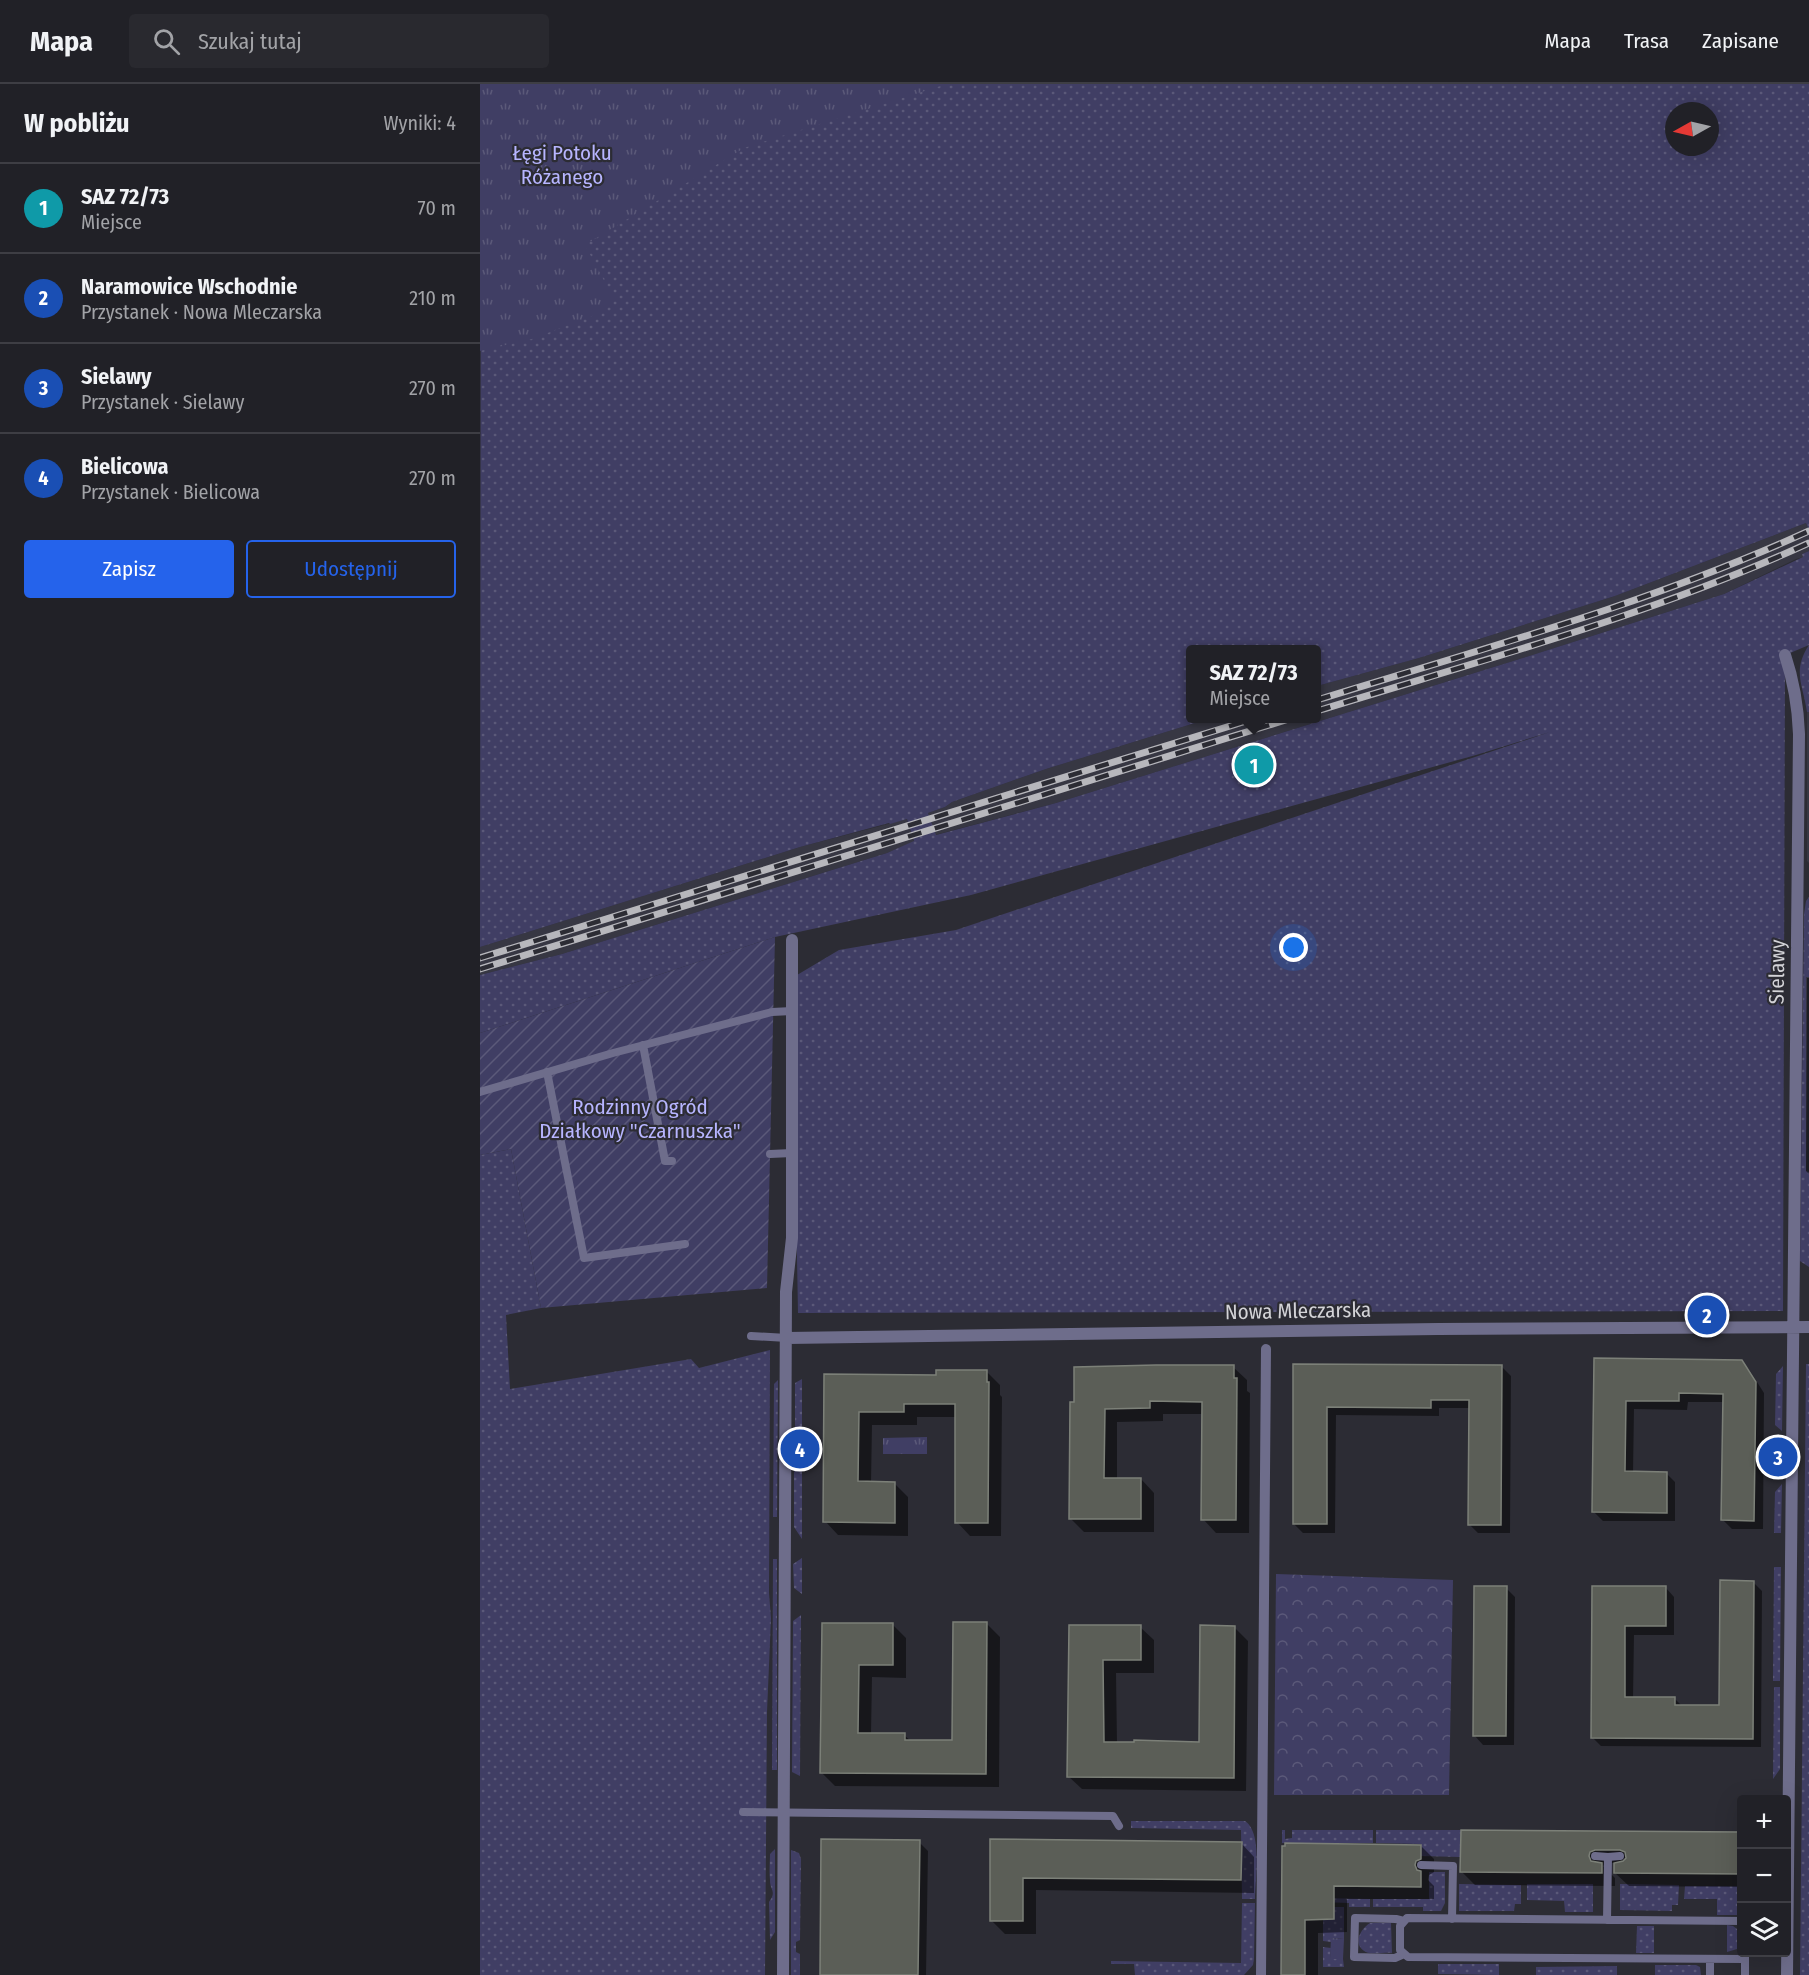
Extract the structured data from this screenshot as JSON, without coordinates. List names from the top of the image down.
{
  "streets": {
    "street": ["Sielawy", "Nowa Mleczarska"]
  },
  "crossings": [
    ["Sielawy", "Nowa Mleczarska"]
  ],
  "parks": ["Łęgi Potoku Różanego", "Rodzinny Ogród Działkowy \"Czarnuszka\""],
  "north": "left",
  "page": {
    "header": "Mapa",
    "search": "Szukaj tutaj",
    "nav": ["Mapa", "Trasa", "Zapisane"],
    "heading": ["W pobliżu", "Wyniki: 4"],
    "list": [
      {
        "mark": "1",
        "name": "SAZ 72/73",
        "note": "Miejsce",
        "value": "70 m"
      },
      {
        "mark": "2",
        "name": "Naramowice Wschodnie",
        "note": "Przystanek · Nowa Mleczarska",
        "value": "210 m"
      },
      {
        "mark": "3",
        "name": "Sielawy",
        "note": "Przystanek · Sielawy",
        "value": "270 m"
      },
      {
        "mark": "4",
        "name": "Bielicowa",
        "note": "Przystanek · Bielicowa",
        "value": "270 m"
      }
    ],
    "buttons": ["Zapisz", "Udostępnij"],
    "popup": ["SAZ 72/73", "Miejsce"],
    "pins": [
      "1",
      "2",
      "4",
      "3"
    ],
    "map_buttons": ["+", "−"]
  }
}
